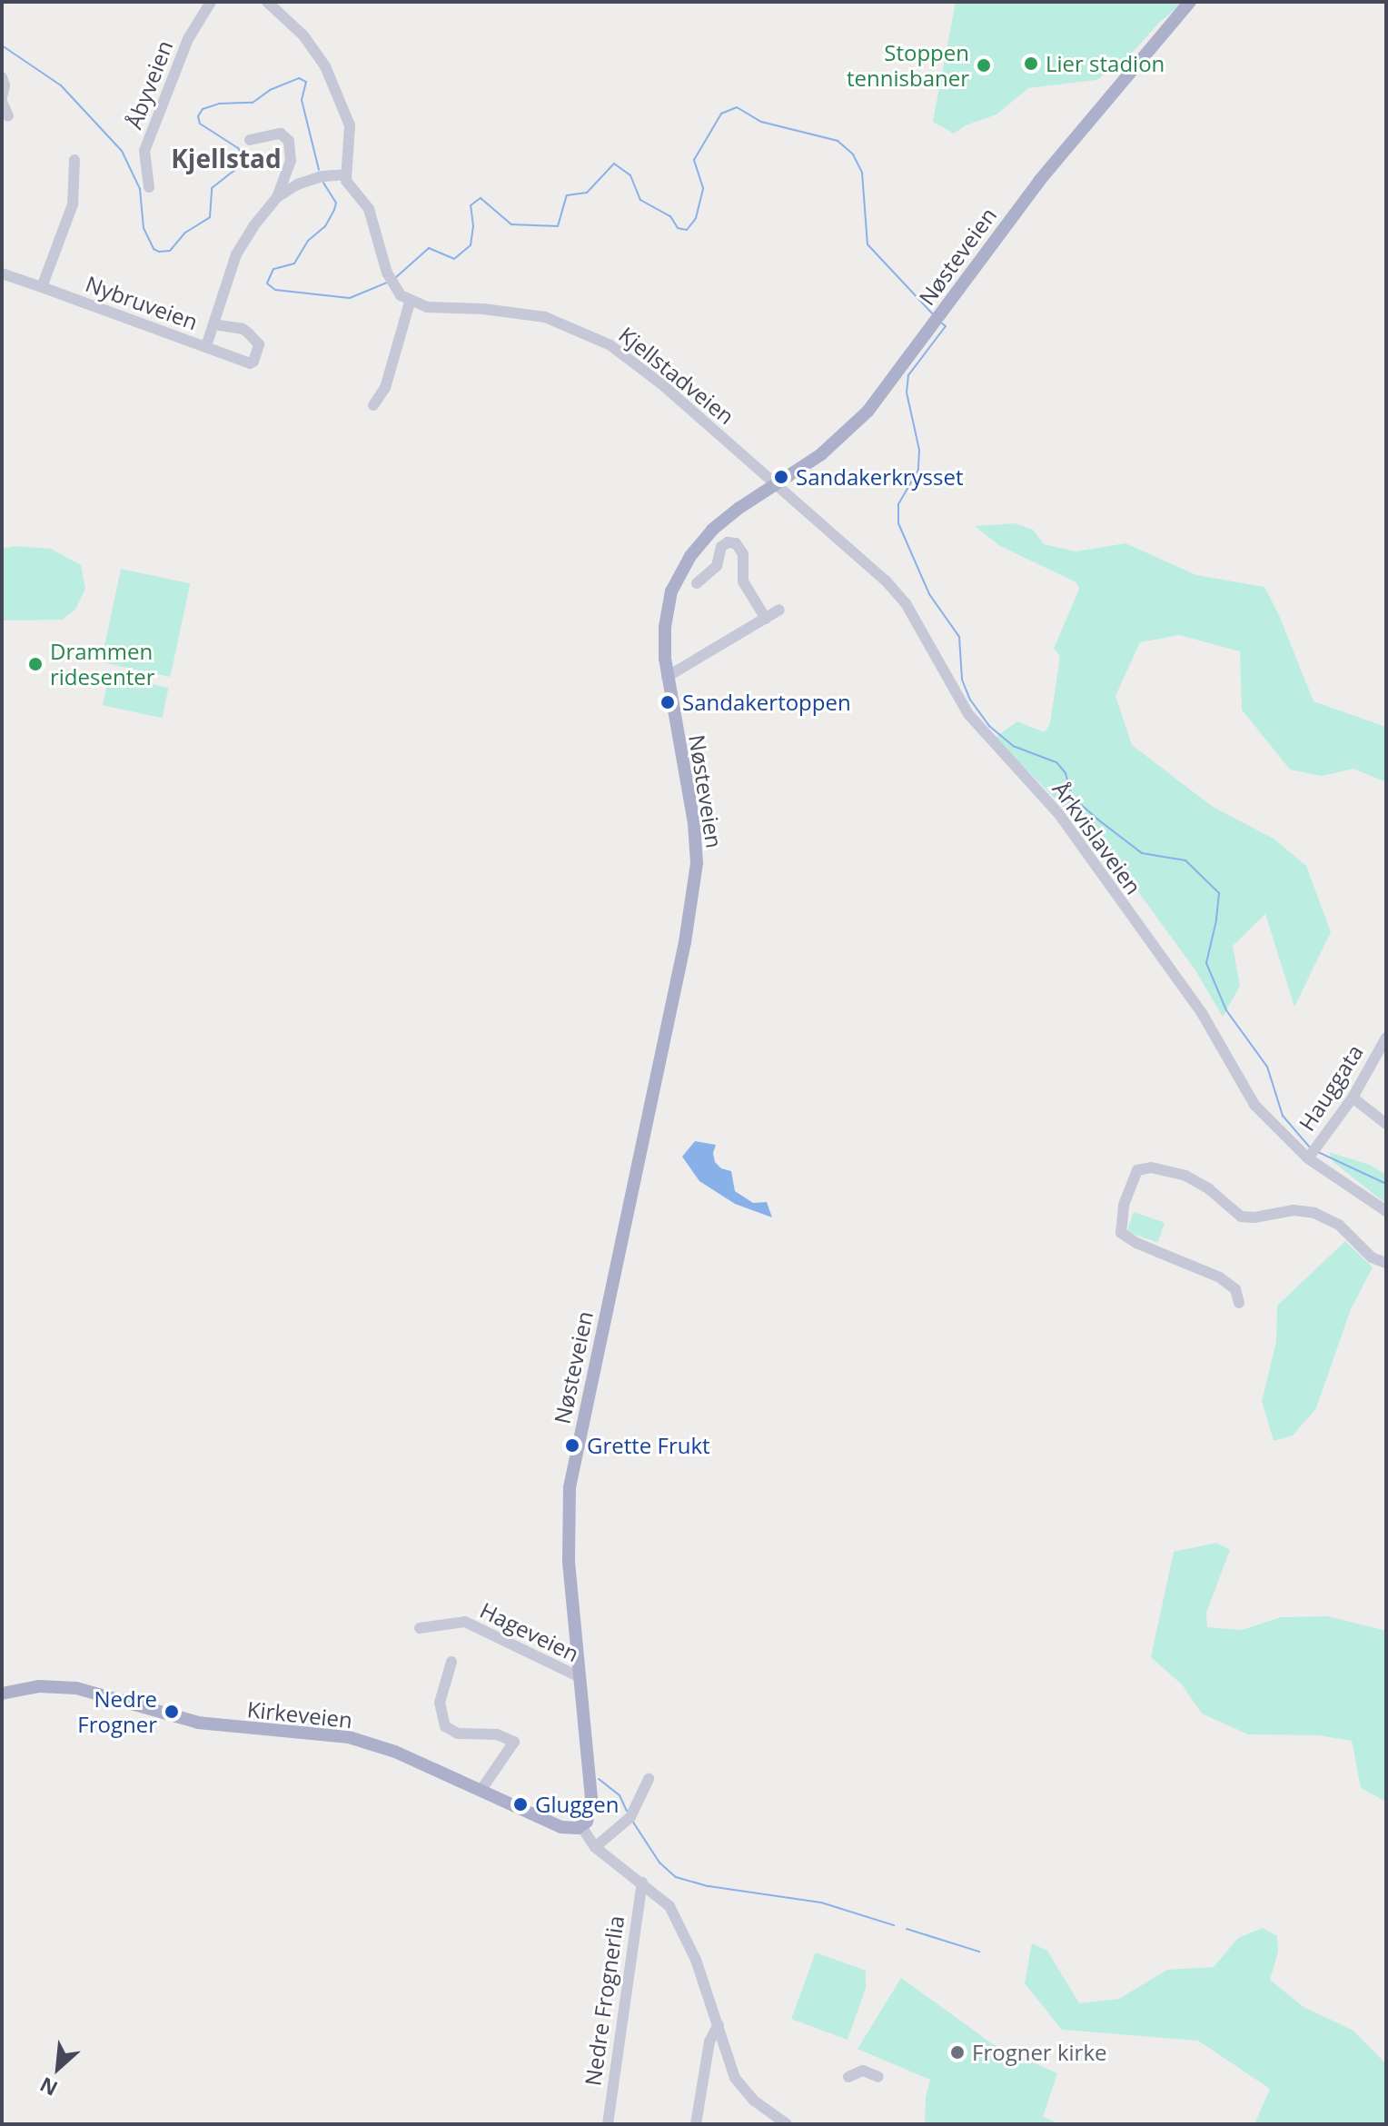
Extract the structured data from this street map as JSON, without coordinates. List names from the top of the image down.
{
  "streets": {
    "main road": ["Nøsteveien", "Kirkeveien"],
    "street": [
      "Åbyveien",
      "Nybruveien",
      "Kjellstadveien",
      "Årkvislaveien",
      "Hauggata",
      "Hageveien",
      "Nedre Frognerlia"
    ]
  },
  "crossings": [
    ["Nøsteveien", "Kjellstadveien"],
    ["Nøsteveien", "Årkvislaveien"],
    ["Nøsteveien", "Hageveien"],
    ["Nøsteveien", "Kirkeveien"],
    ["Kjellstadveien", "Årkvislaveien"],
    ["Årkvislaveien", "Hauggata"]
  ],
  "districts": ["Kjellstad"],
  "places": [
    "Lier stadion",
    "Stoppen tennisbaner",
    "Sandakerkrysset",
    "Drammen ridesenter",
    "Sandakertoppen",
    "Grette Frukt",
    "Nedre Frogner",
    "Gluggen",
    "Frogner kirke"
  ],
  "north": "bottom left"
}
